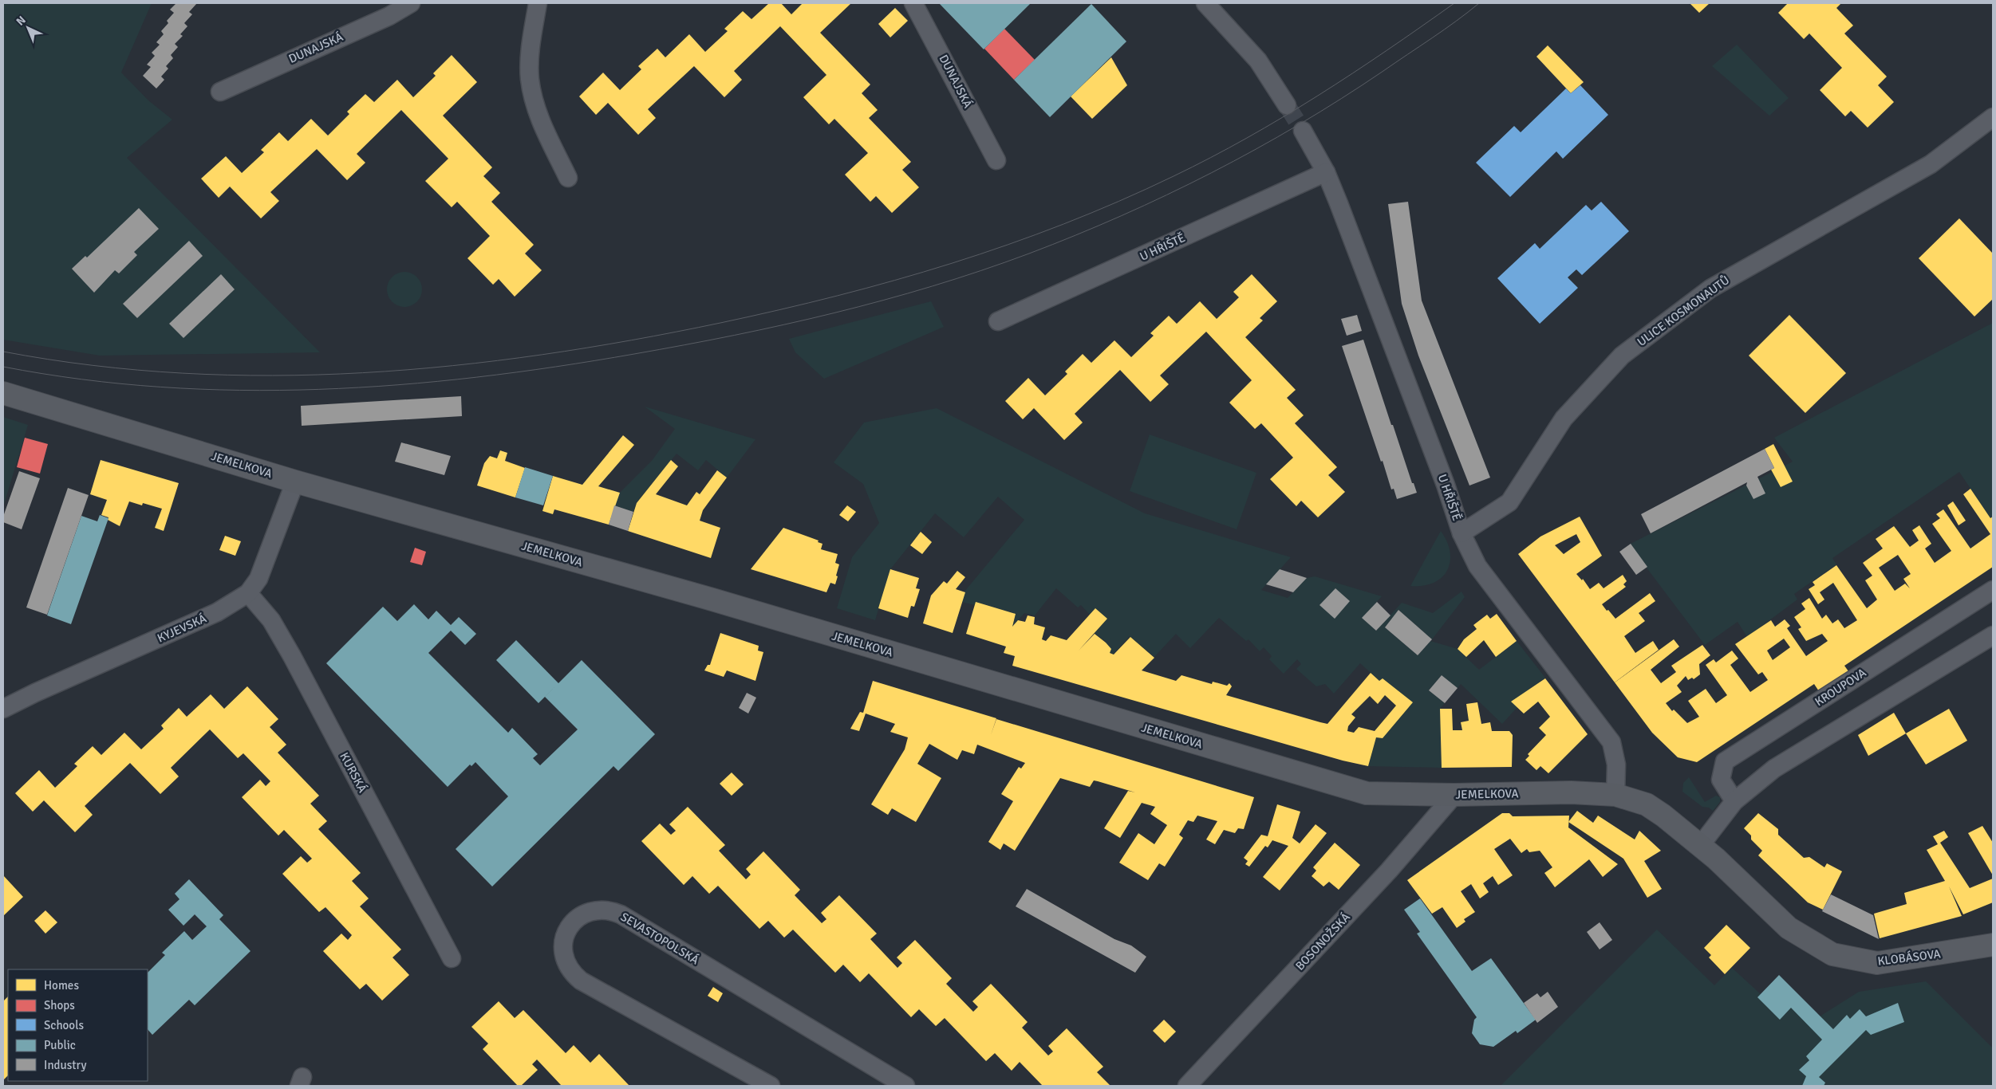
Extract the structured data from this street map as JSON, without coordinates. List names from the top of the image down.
{
  "streets": {
    "street": [
      "DUNAJSKÁ",
      "U HŘIŠTĚ",
      "ULICE KOSMONAUTŮ",
      "JEMELKOVA",
      "KYJEVSKÁ",
      "KROUPOVA",
      "KURSKÁ",
      "SEVASTOPOLSKÁ",
      "BOSONOŽSKÁ",
      "KLOBÁSOVA"
    ]
  },
  "crossings": [
    ["U HŘIŠTĚ", "ULICE KOSMONAUTŮ"],
    ["U HŘIŠTĚ", "JEMELKOVA"],
    ["JEMELKOVA", "KYJEVSKÁ"],
    ["JEMELKOVA", "BOSONOŽSKÁ"],
    ["JEMELKOVA", "KLOBÁSOVA"],
    ["KYJEVSKÁ", "KURSKÁ"]
  ],
  "legend": [
    "Homes",
    "Shops",
    "Schools",
    "Public",
    "Industry"
  ],
  "north": "top left"
}
